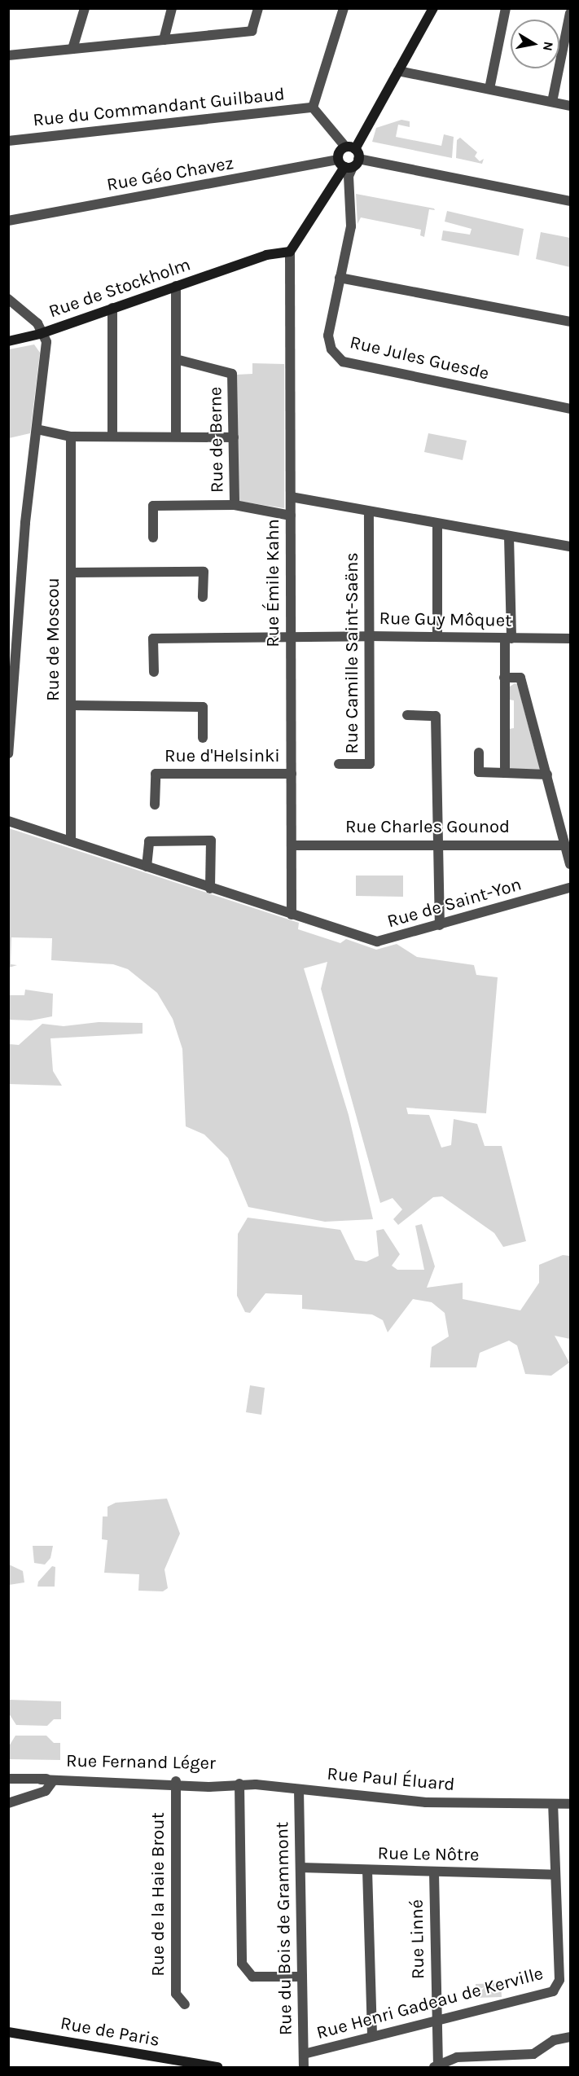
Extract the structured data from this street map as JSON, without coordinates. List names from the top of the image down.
{
  "streets": {
    "street": [
      "Rue du Commandant Guilbaud",
      "Rue Géo Chavez",
      "Rue de Stockholm",
      "Rue Jules Guesde",
      "Rue de Berne",
      "Rue Émile Kahn",
      "Rue Guy Môquet",
      "Rue de Moscou",
      "Rue Camille Saint-Saëns",
      "Rue d'Helsinki",
      "Rue Charles Gounod",
      "Rue de Saint-Yon",
      "Rue Fernand Léger",
      "Rue Paul Éluard",
      "Rue Le Nôtre",
      "Rue de la Haie Brout",
      "Rue du Bois de Grammont",
      "Rue Linné",
      "Rue Henri Gadeau de Kerville",
      "Rue de Paris"
    ]
  },
  "crossings": [
    ["Rue Géo Chavez", "Rue Jules Guesde"],
    ["Rue de Stockholm", "Rue Émile Kahn"],
    ["Rue Émile Kahn", "Rue Guy Môquet"],
    ["Rue Émile Kahn", "Rue d'Helsinki"],
    ["Rue Émile Kahn", "Rue Charles Gounod"],
    ["Rue Émile Kahn", "Rue de Saint-Yon"],
    ["Rue Guy Môquet", "Rue Camille Saint-Saëns"],
    ["Rue de Moscou", "Rue de Saint-Yon"],
    ["Rue Fernand Léger", "Rue Paul Éluard"],
    ["Rue Fernand Léger", "Rue de la Haie Brout"],
    ["Rue Paul Éluard", "Rue du Bois de Grammont"],
    ["Rue Paul Éluard", "Rue Henri Gadeau de Kerville"],
    ["Rue Le Nôtre", "Rue du Bois de Grammont"],
    ["Rue Le Nôtre", "Rue Linné"],
    ["Rue Le Nôtre", "Rue Henri Gadeau de Kerville"],
    ["Rue du Bois de Grammont", "Rue Henri Gadeau de Kerville"],
    ["Rue Linné", "Rue Henri Gadeau de Kerville"]
  ],
  "north": "right"
}
